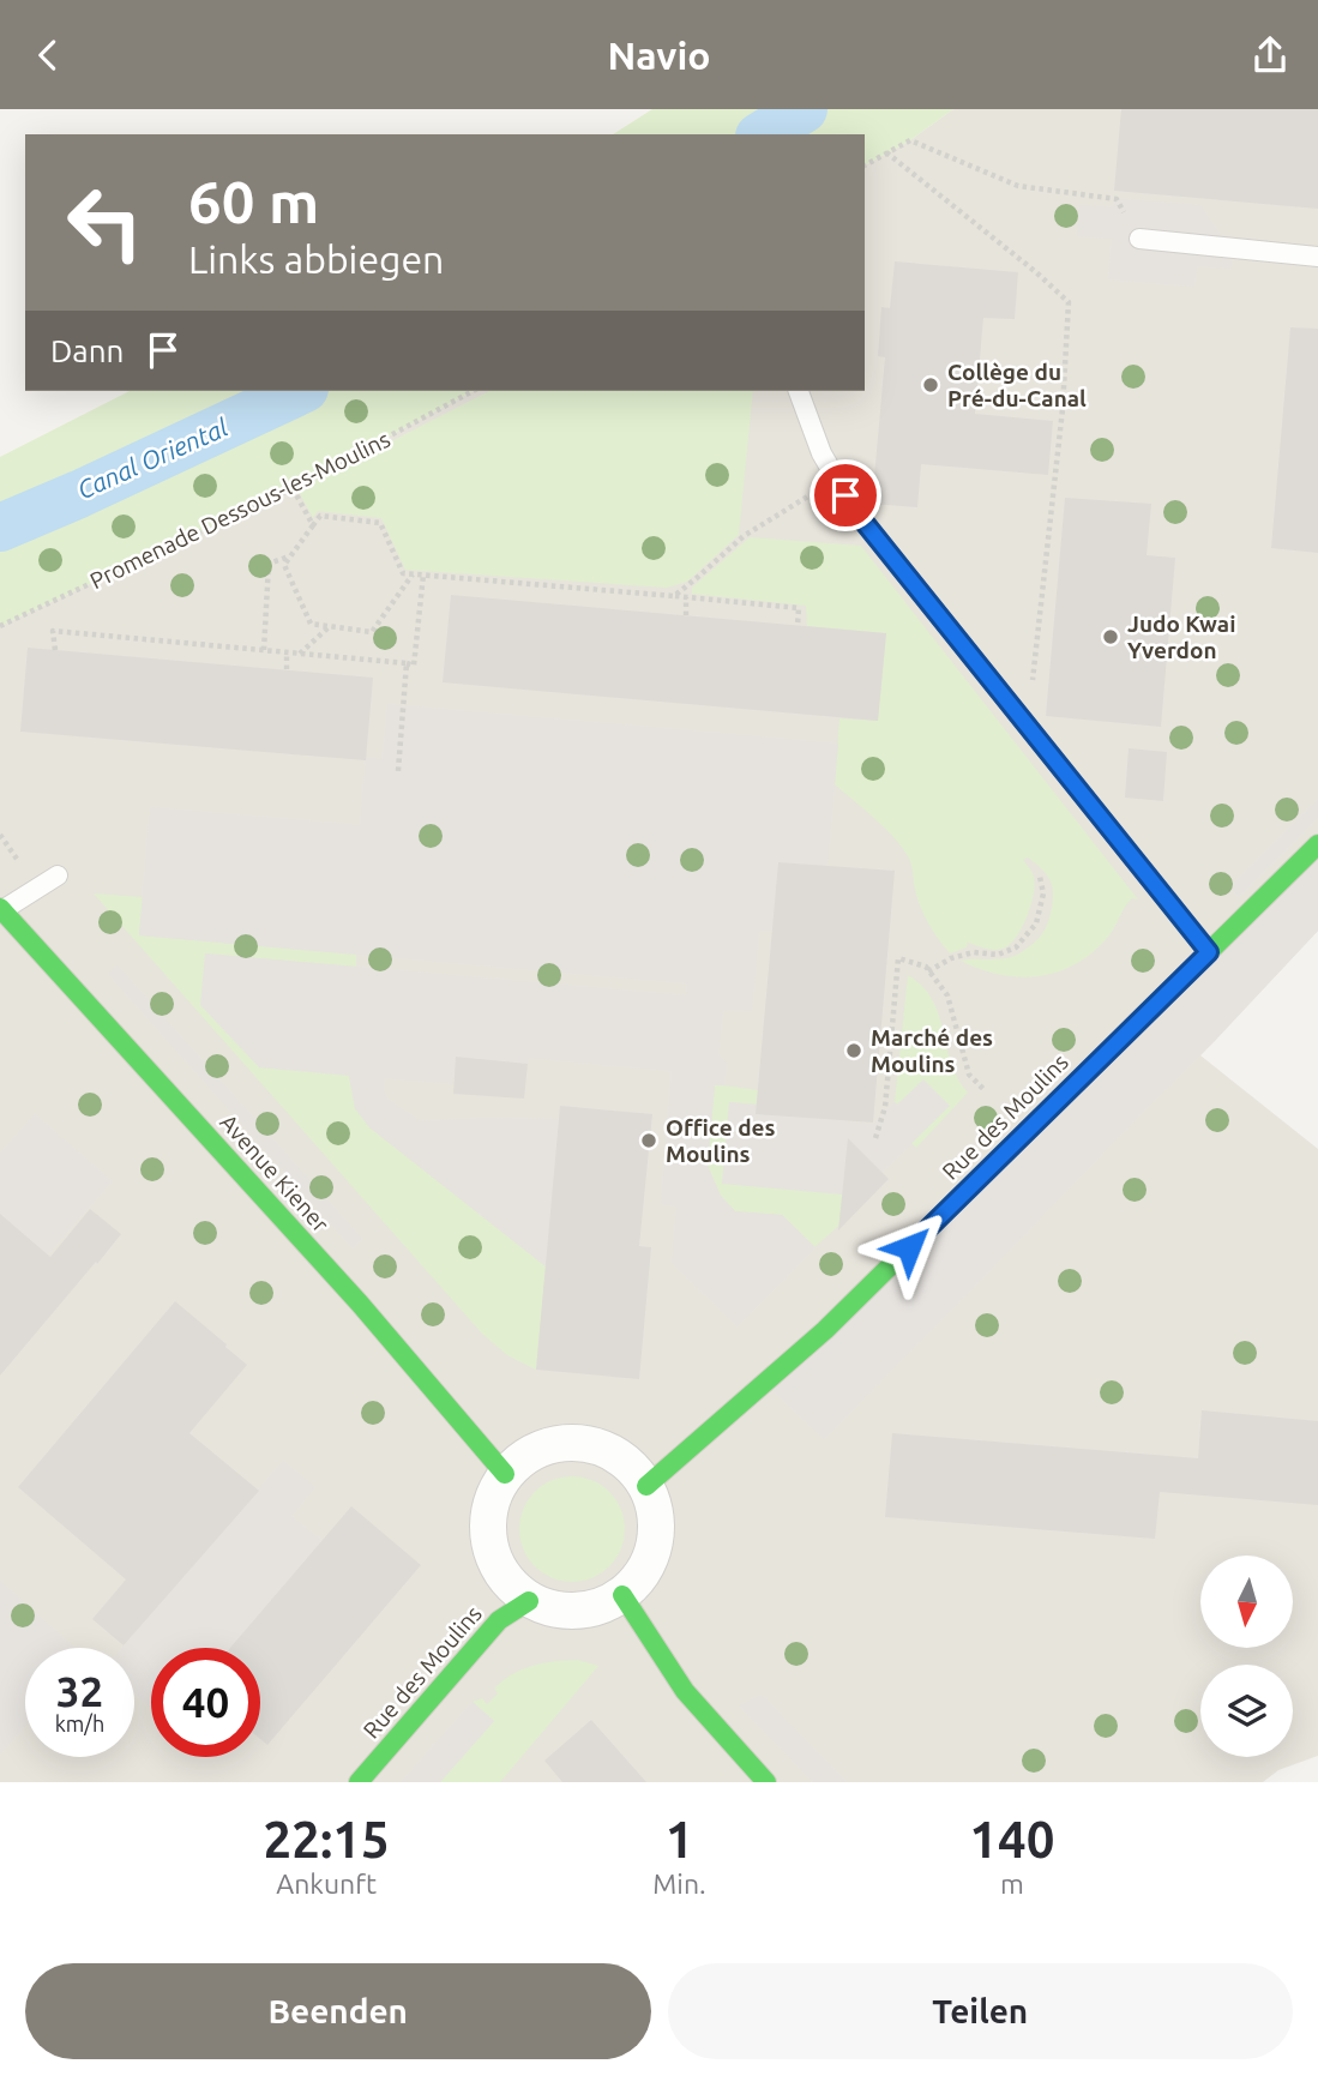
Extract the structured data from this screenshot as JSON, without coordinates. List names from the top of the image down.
{
  "streets": {
    "street": ["Rue des Moulins", "Avenue Kiener"],
    "path": ["Promenade Dessous-les-Moulins"]
  },
  "crossings": [
    ["Rue des Moulins", "Avenue Kiener"]
  ],
  "water": ["Canal Oriental"],
  "places": [
    "Collège du Pré-du-Canal",
    "Judo Kwai Yverdon",
    "Marché des Moulins",
    "Office des Moulins"
  ],
  "north": "bottom",
  "page": {
    "header": "Navio",
    "turn": ["60 m", "Links abbiegen"],
    "then": "Dann",
    "speed": "32 km/h",
    "limit": "40",
    "eta": [
      "22:15",
      "Ankunft",
      "1",
      "Min.",
      "140",
      "m"
    ],
    "buttons": ["Beenden", "Teilen"]
  }
}
